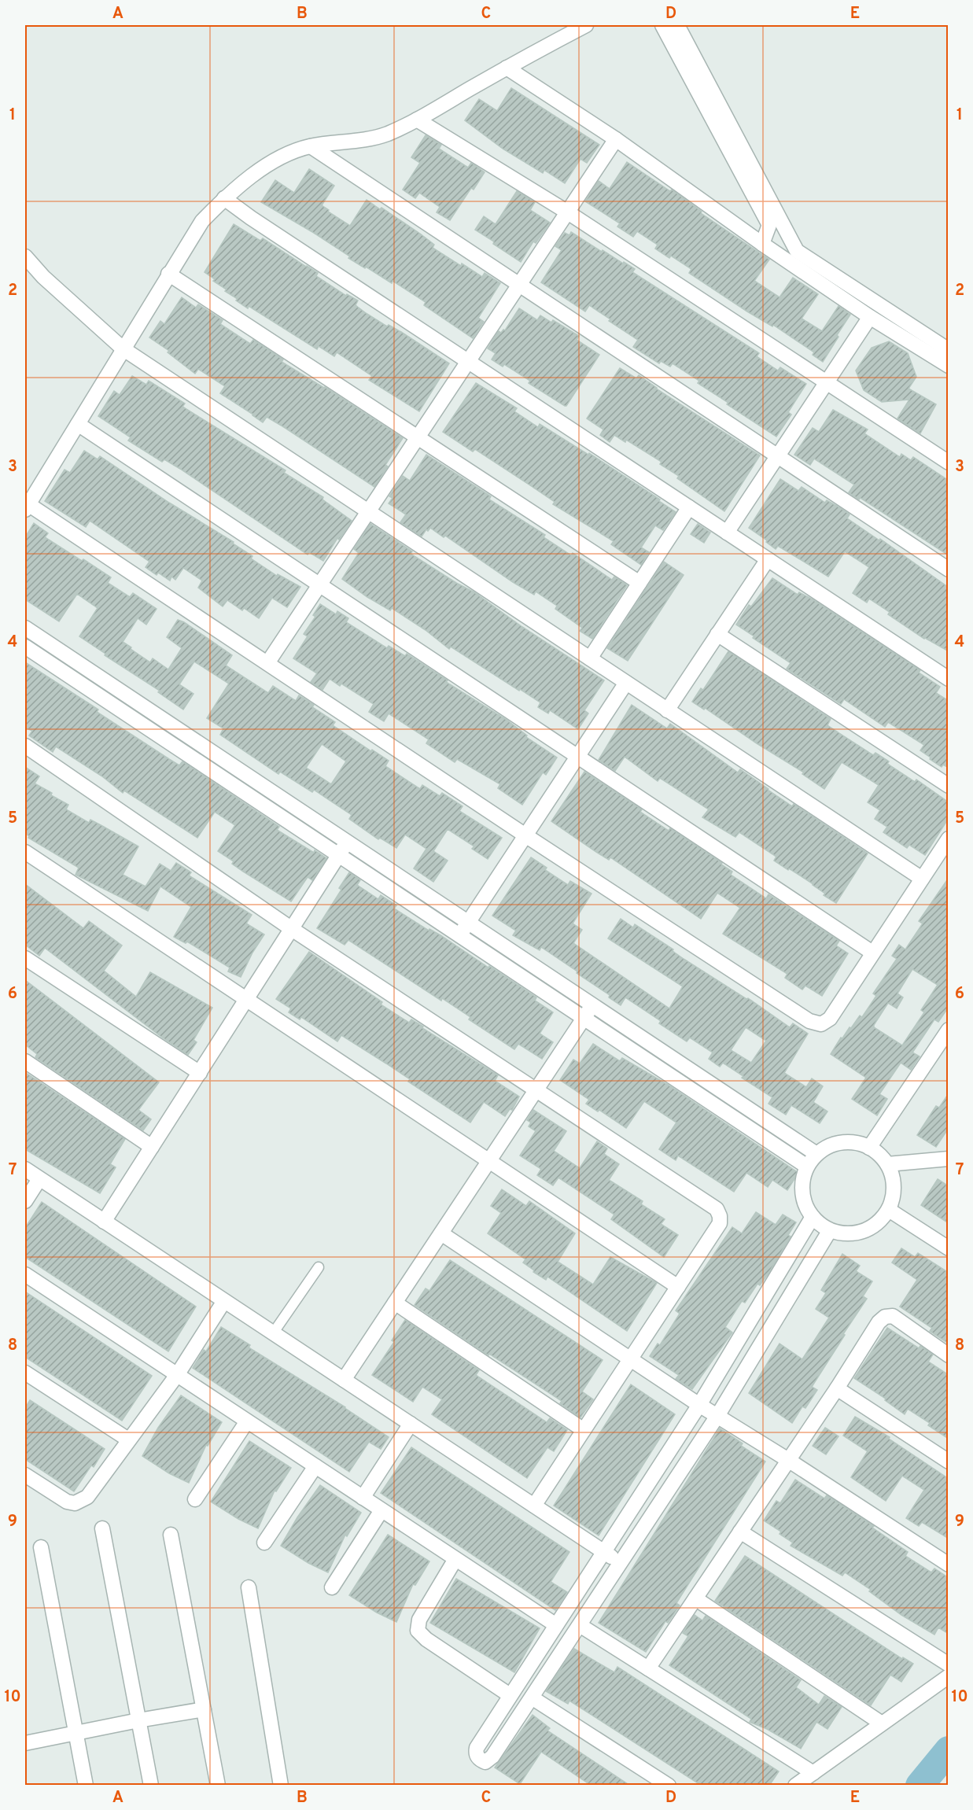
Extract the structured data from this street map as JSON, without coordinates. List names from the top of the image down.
{
  "grid": {
    "columns": [
      "A",
      "B",
      "C",
      "D",
      "E"
    ],
    "rows": [
      "1",
      "2",
      "3",
      "4",
      "5",
      "6",
      "7",
      "8",
      "9",
      "10"
    ]
  }
}
